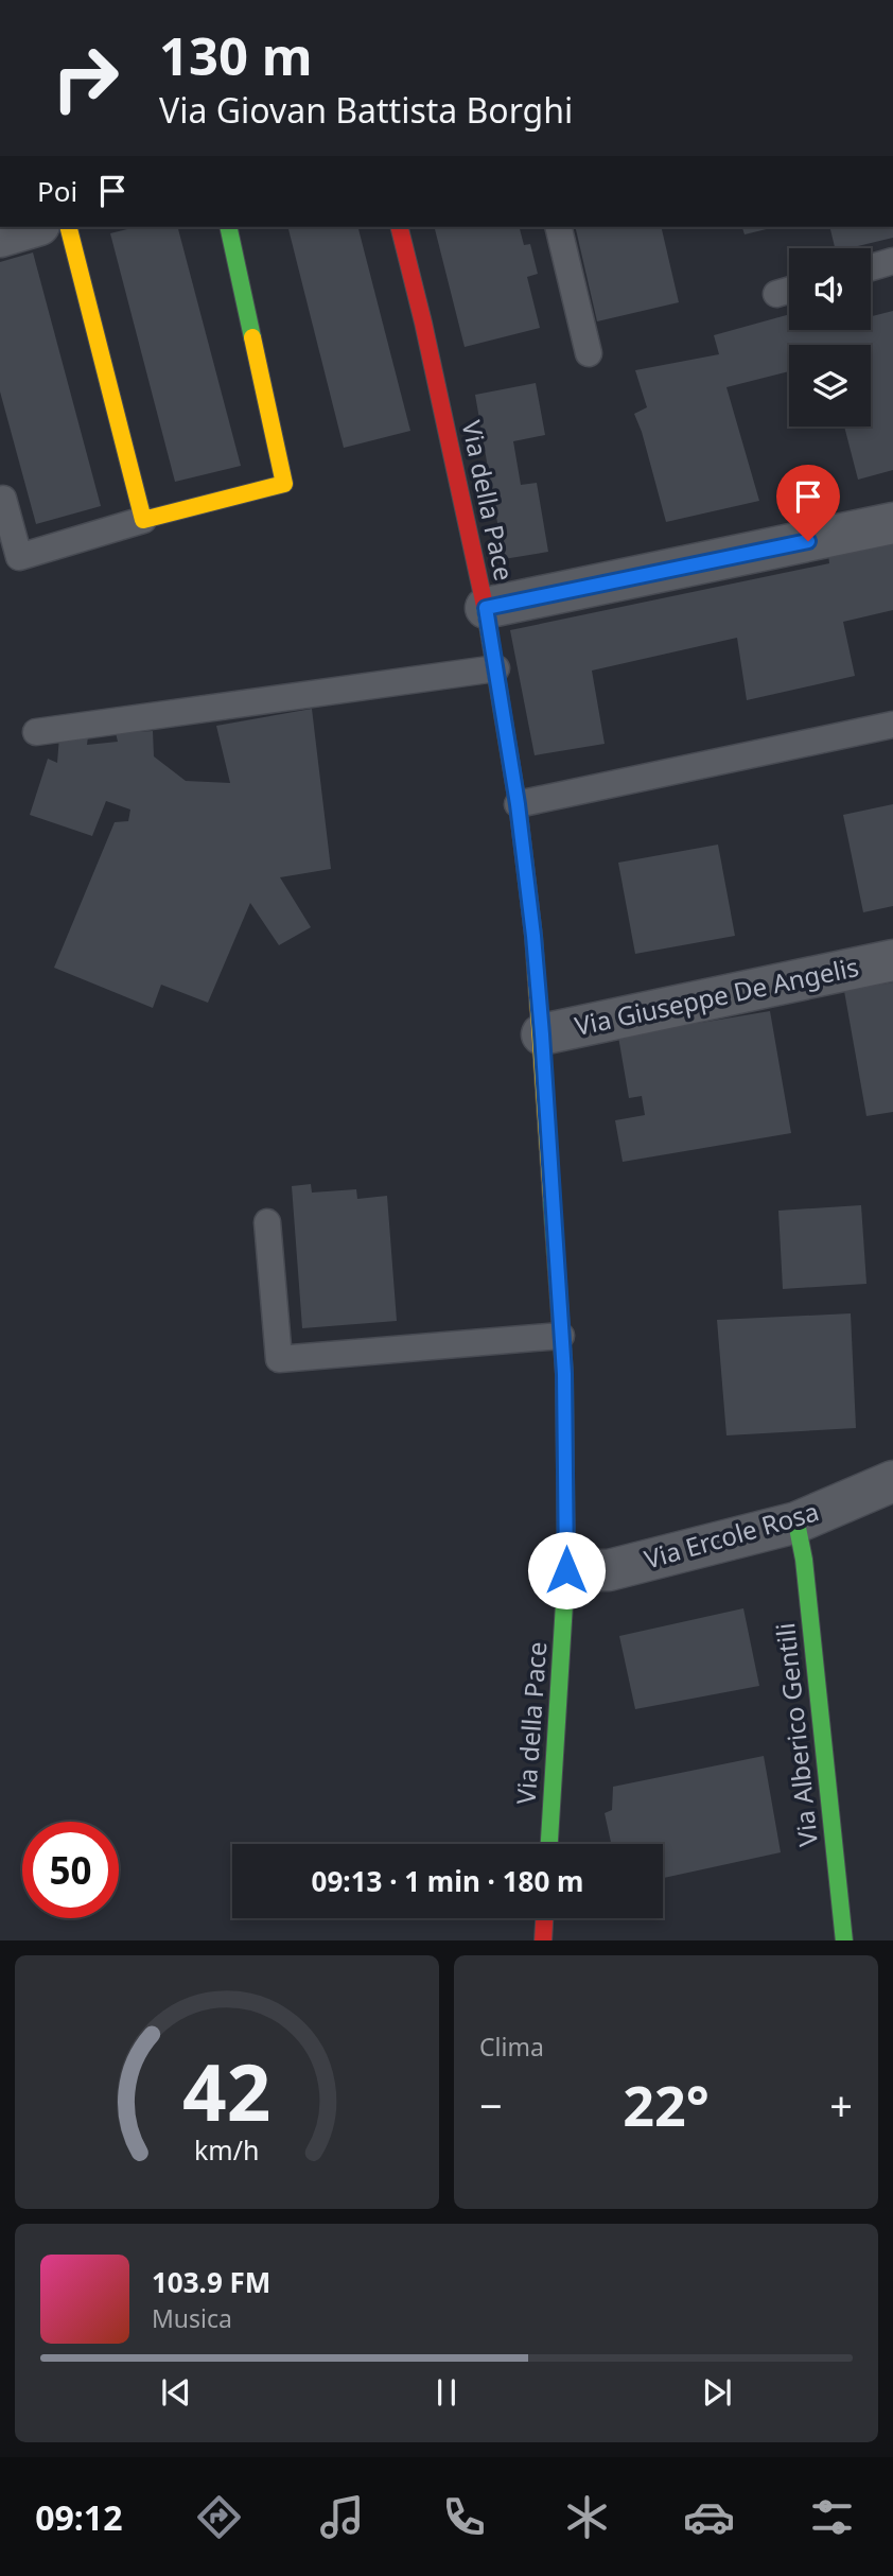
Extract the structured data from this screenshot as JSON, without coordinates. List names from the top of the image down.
{
  "streets": {
    "main road": ["Via della Pace", "Via Alberico Gentili"],
    "street": ["Via Giuseppe De Angelis", "Via Ercole Rosa"]
  },
  "crossings": [
    ["Via della Pace", "Via Giuseppe De Angelis"],
    ["Via della Pace", "Via Ercole Rosa"],
    ["Via Ercole Rosa", "Via Alberico Gentili"]
  ],
  "page": {
    "turn": ["130 m", "Via Giovan Battista Borghi"],
    "then": "Poi",
    "limit": "50",
    "trip": "09:13 · 1 min · 180 m",
    "tile": "Clima",
    "heat": ["−", "22°", "+"],
    "song": ["103.9 FM", "Musica"],
    "tabs": "09:12",
    "gauge": ["42", "km/h"]
  }
}
